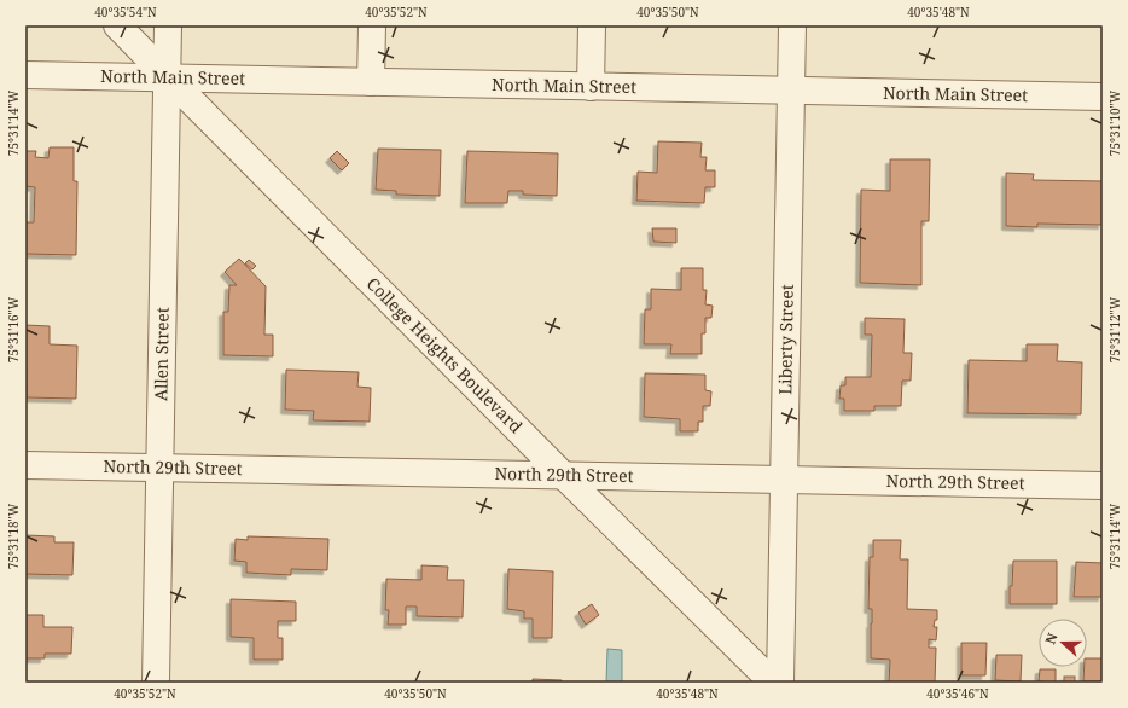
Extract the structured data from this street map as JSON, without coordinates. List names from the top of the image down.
{
  "streets": {
    "street": [
      "North Main Street",
      "Liberty Street",
      "Allen Street",
      "College Heights Boulevard",
      "North 29th Street"
    ]
  },
  "crossings": [
    ["North Main Street", "Liberty Street"],
    ["North Main Street", "Allen Street"],
    ["North Main Street", "College Heights Boulevard"],
    ["Liberty Street", "North 29th Street"],
    ["Allen Street", "College Heights Boulevard"],
    ["Allen Street", "North 29th Street"],
    ["College Heights Boulevard", "North 29th Street"]
  ],
  "north": "left",
  "coordinates": [
    "40°35'54\"N",
    "40°35'52\"N",
    "40°35'50\"N",
    "40°35'48\"N",
    "75°31'10\"W",
    "75°31'14\"W",
    "75°31'12\"W",
    "75°31'16\"W",
    "75°31'18\"W",
    "40°35'46\"N"
  ]
}
